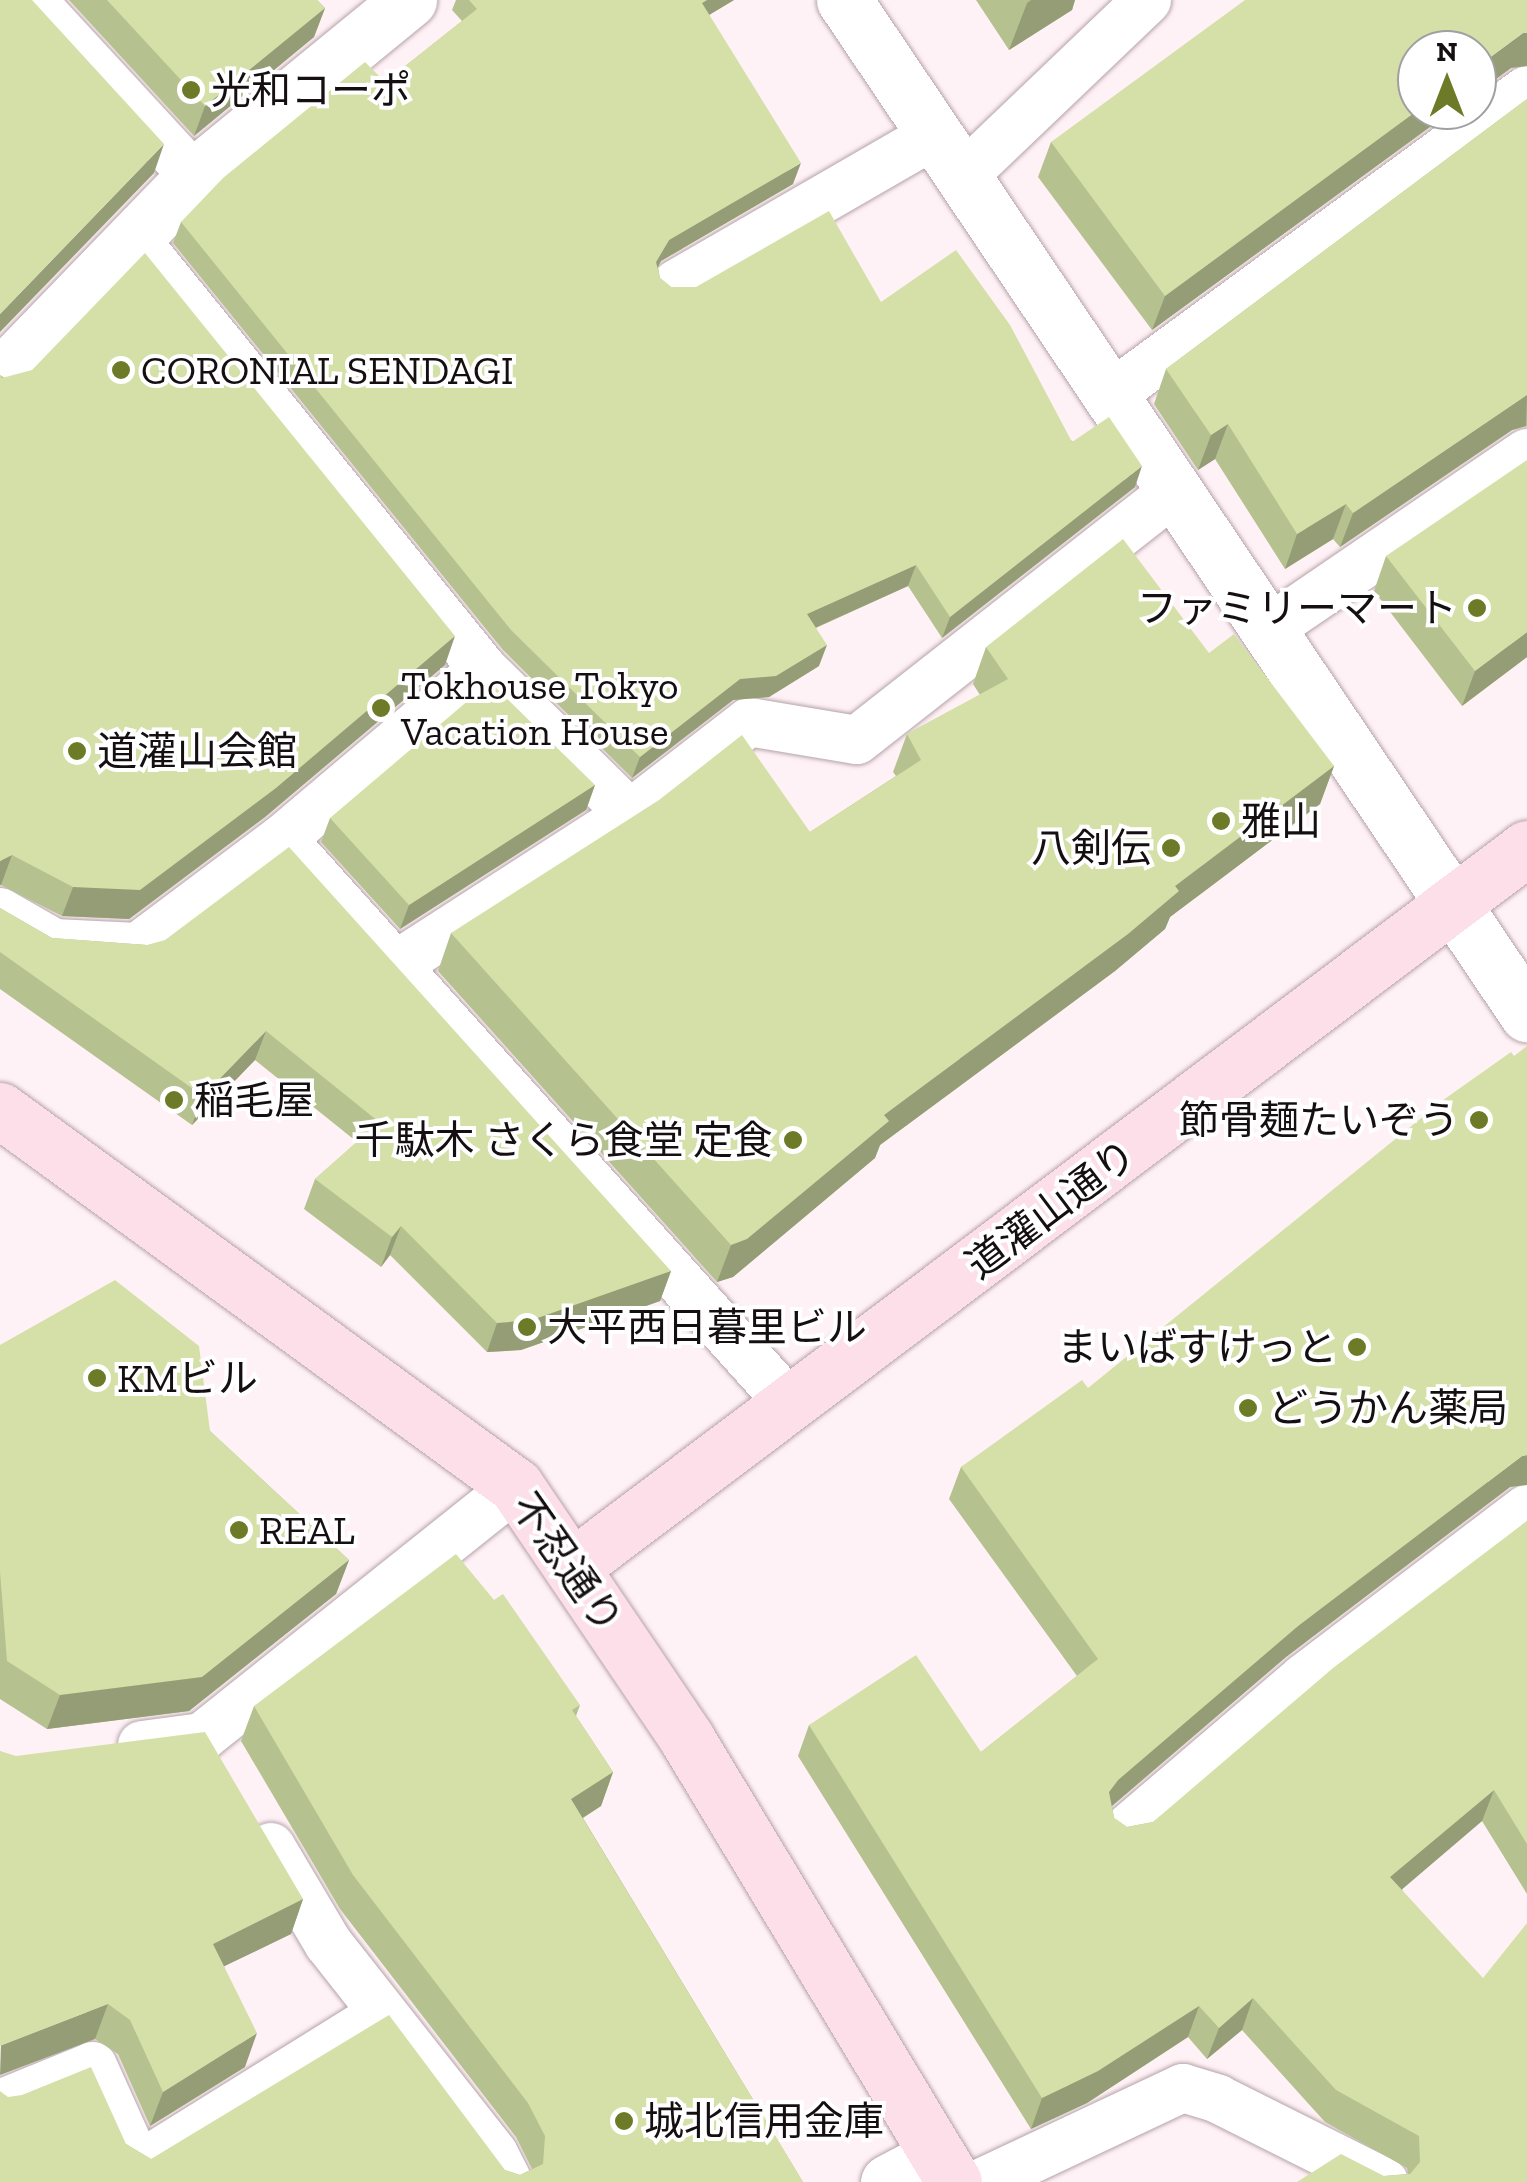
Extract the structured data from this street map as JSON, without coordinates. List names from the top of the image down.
{
  "streets": {
    "main road": ["道灌山通り", "不忍通り"]
  },
  "crossings": [
    ["道灌山通り", "不忍通り"]
  ],
  "places": [
    "光和コーポ",
    "CORONIAL SENDAGI",
    "ファミリーマート",
    "Tokhouse Tokyo Vacation House",
    "道灌山会館",
    "雅山",
    "八剣伝",
    "稲毛屋",
    "節骨麺たいぞう",
    "千駄木 さくら食堂 定食",
    "大平西日暮里ビル",
    "まいばすけっと",
    "KMビル",
    "どうかん薬局",
    "REAL",
    "城北信用金庫"
  ],
  "north": "top"
}
